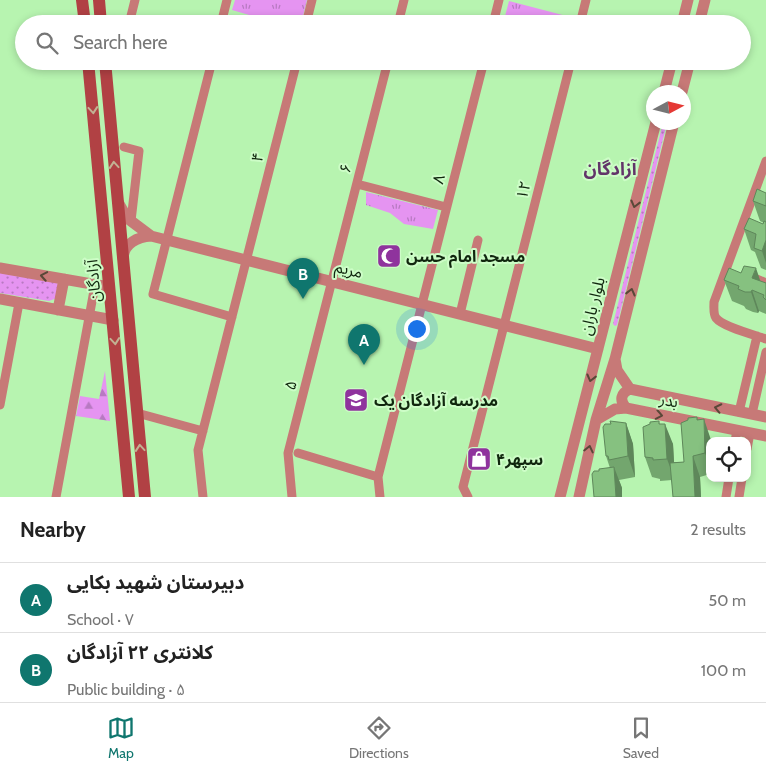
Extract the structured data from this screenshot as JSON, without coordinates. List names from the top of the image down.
{
  "streets": {
    "main road": ["آزادگان"],
    "street": [
      "۴",
      "۶",
      "۸",
      "۱۲",
      "مریم",
      "بلوار باران",
      "۵",
      "بدر"
    ]
  },
  "crossings": [
    ["۴", "مریم"],
    ["۶", "مریم"],
    ["۶", "۵"],
    ["۸", "مریم"],
    ["۱۲", "مریم"],
    ["مریم", "بلوار باران"],
    ["مریم", "۵"]
  ],
  "districts": ["آزادگان"],
  "places": {
    "mosque": ["مسجد امام حسن"],
    "school or university": ["مدرسه آزادگان یک"],
    "shop": ["سپهر۴"]
  },
  "north": "right",
  "page": {
    "search": "Search here",
    "pins": ["B", "A"],
    "heading": ["Nearby", "2 results"],
    "list": [
      {
        "mark": "A",
        "name": "دبیرستان شهید بکایی",
        "note": "School · ۷",
        "value": "50 m"
      },
      {
        "mark": "B",
        "name": "کلانتری ۲۲ آزادگان",
        "note": "Public building · ۵",
        "value": "100 m"
      }
    ],
    "nav": ["Map", "Directions", "Saved"]
  }
}
